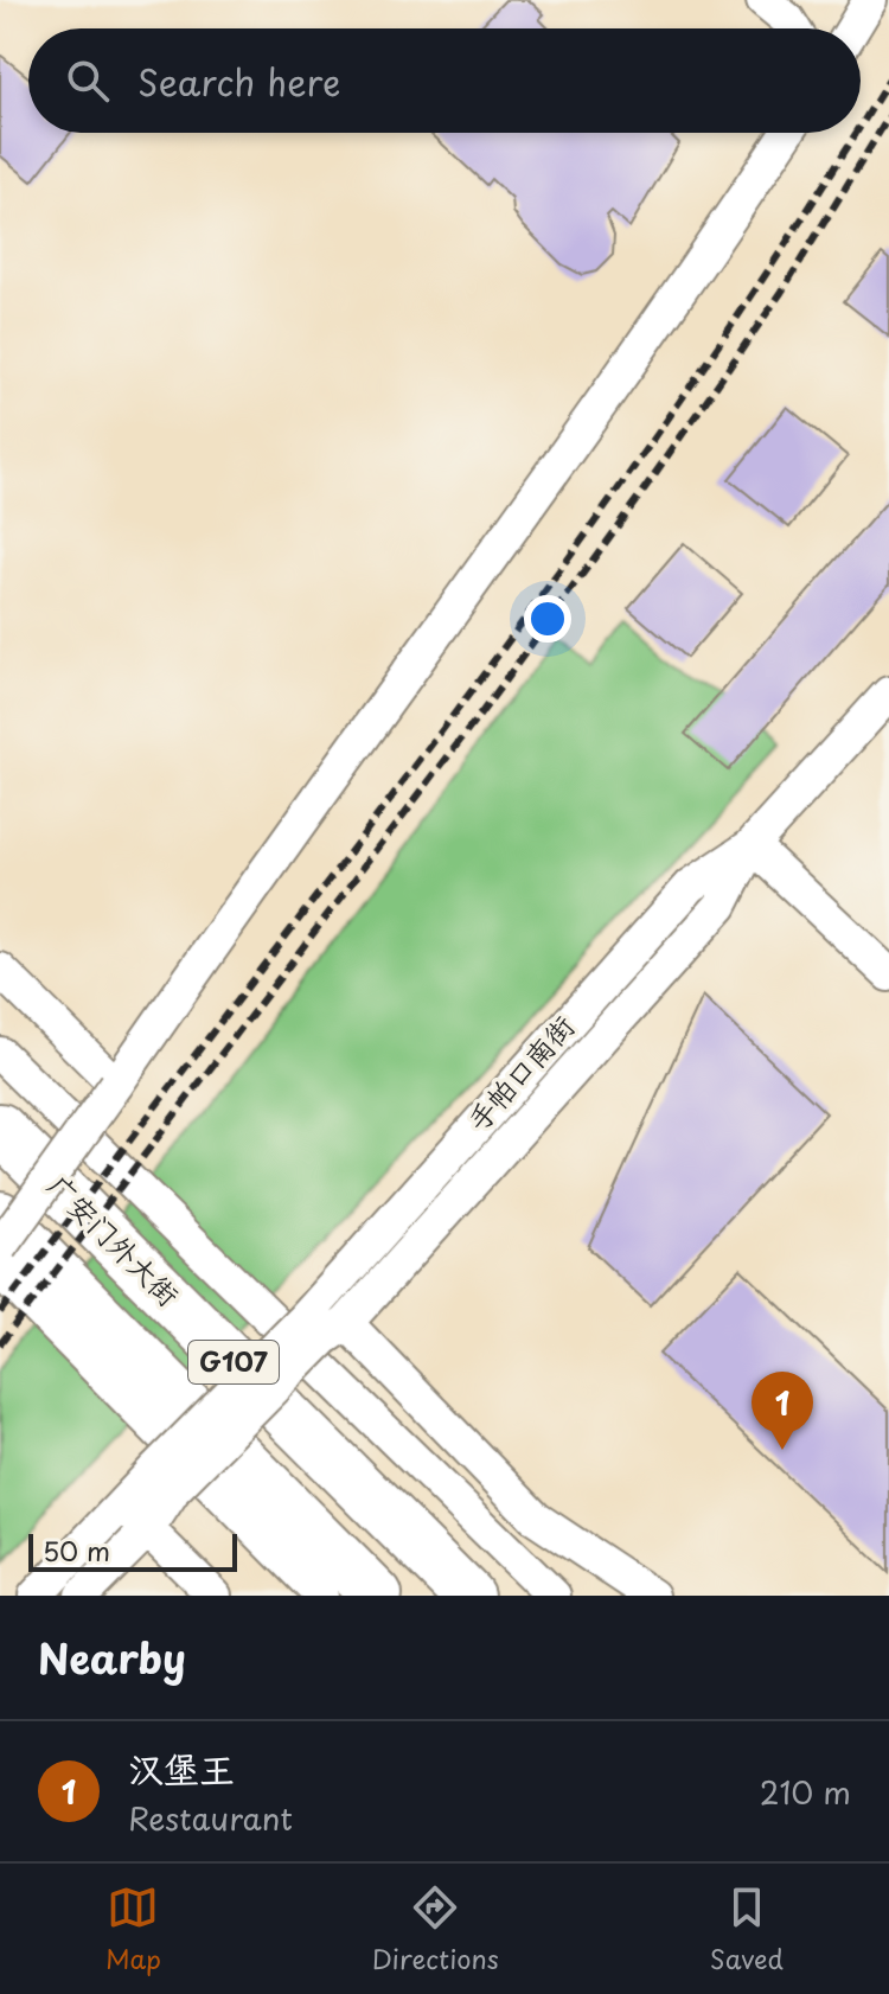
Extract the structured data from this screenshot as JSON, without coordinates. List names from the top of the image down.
{
  "streets": {
    "highway": ["广安门外大街", "G107"],
    "street": ["手帕口南街"]
  },
  "scale_bar": "50 m",
  "page": {
    "search": "Search here",
    "pins": "1",
    "scale": "50 m",
    "heading": "Nearby",
    "list": [
      {
        "mark": "1",
        "name": "汉堡王",
        "note": "Restaurant",
        "value": "210 m"
      }
    ],
    "nav": ["Map", "Directions", "Saved"]
  }
}
